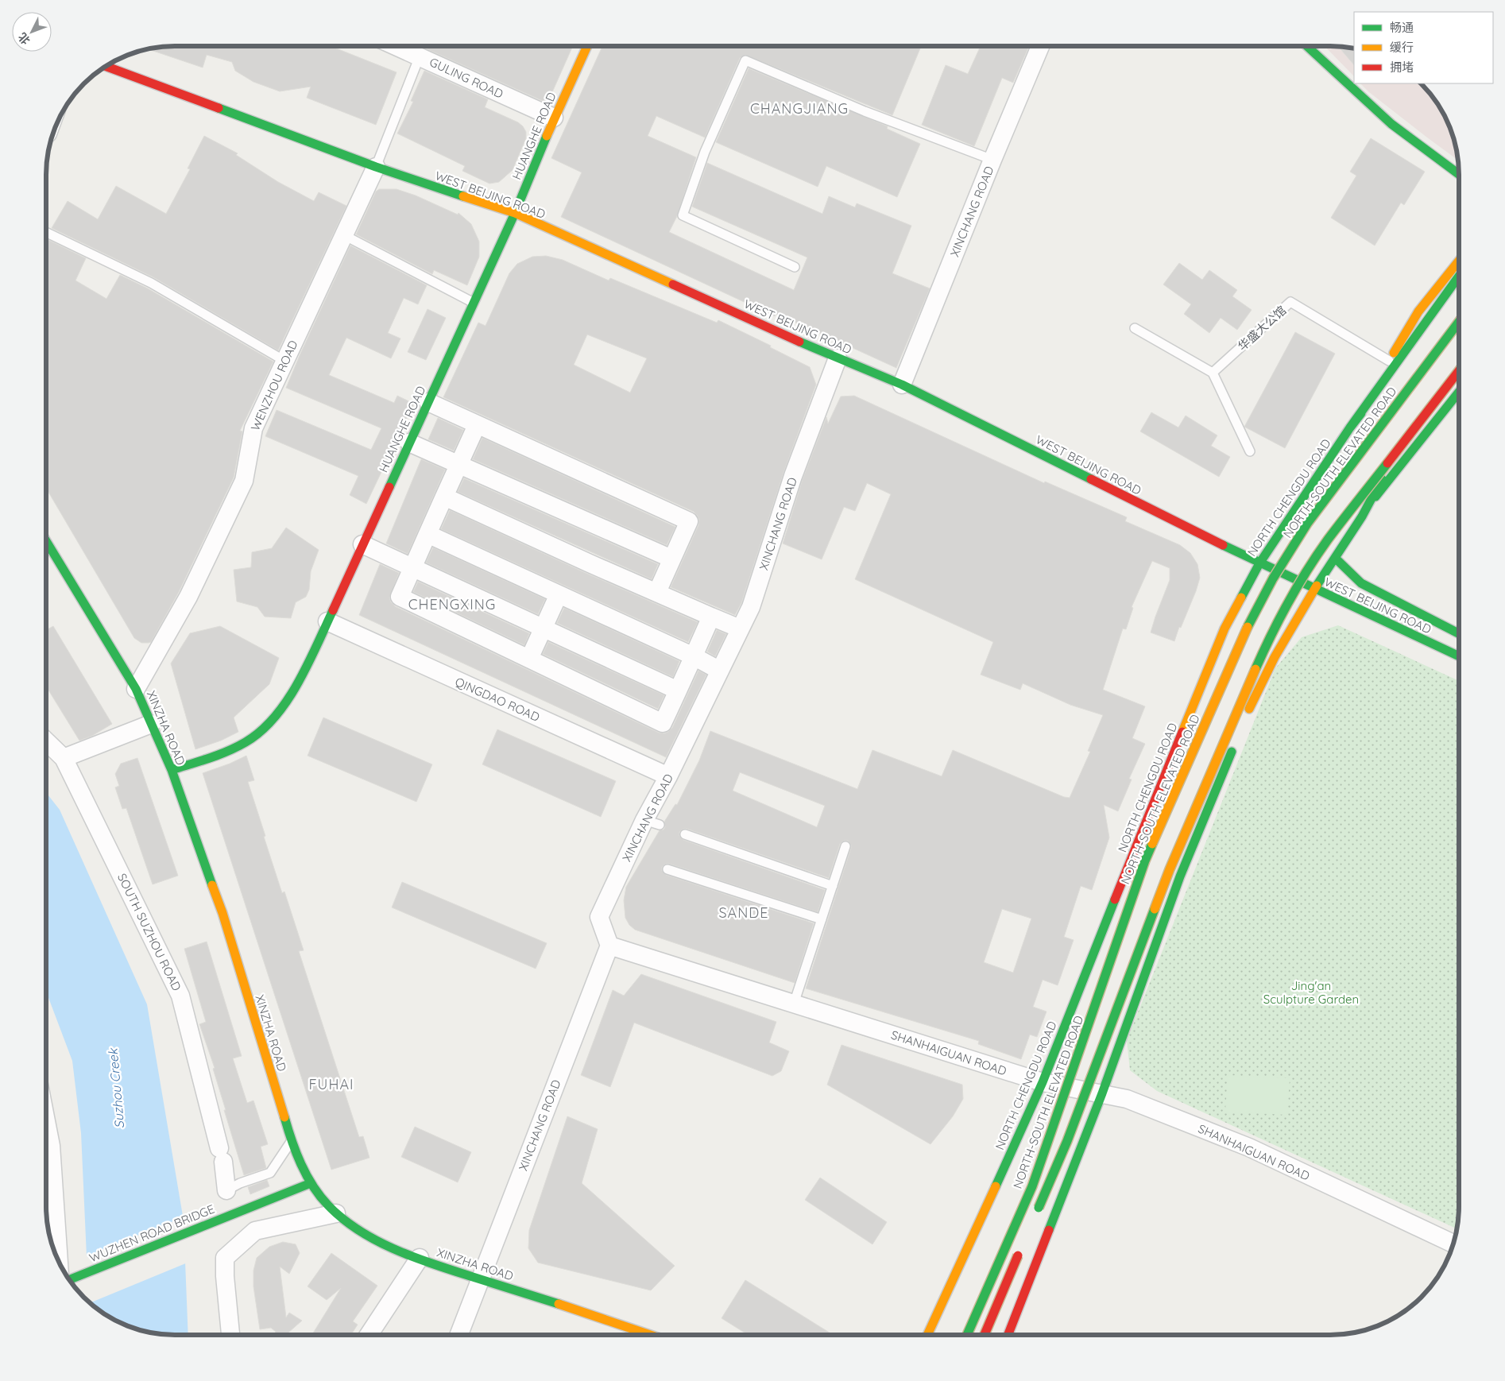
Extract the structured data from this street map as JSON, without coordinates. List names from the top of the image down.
{
  "streets": {
    "main road": [
      "HUANGHE ROAD",
      "WEST BEIJING ROAD",
      "NORTH-SOUTH ELEVATED ROAD",
      "NORTH CHENGDU ROAD",
      "XINZHA ROAD",
      "WUZHEN ROAD BRIDGE"
    ],
    "street": [
      "GULING ROAD",
      "XINCHANG ROAD",
      "WENZHOU ROAD",
      "QINGDAO ROAD",
      "SOUTH SUZHOU ROAD",
      "SHANHAIGUAN ROAD"
    ],
    "lane": ["华盛大公馆"]
  },
  "crossings": [
    ["GULING ROAD", "HUANGHE ROAD"],
    ["HUANGHE ROAD", "WEST BEIJING ROAD"],
    ["HUANGHE ROAD", "QINGDAO ROAD"],
    ["HUANGHE ROAD", "XINZHA ROAD"],
    ["WEST BEIJING ROAD", "XINCHANG ROAD"],
    ["WEST BEIJING ROAD", "WENZHOU ROAD"],
    ["WEST BEIJING ROAD", "NORTH CHENGDU ROAD"],
    ["XINCHANG ROAD", "QINGDAO ROAD"],
    ["XINCHANG ROAD", "XINZHA ROAD"],
    ["XINCHANG ROAD", "SHANHAIGUAN ROAD"],
    ["WENZHOU ROAD", "XINZHA ROAD"],
    ["NORTH CHENGDU ROAD", "SHANHAIGUAN ROAD"],
    ["XINZHA ROAD", "WUZHEN ROAD BRIDGE"]
  ],
  "districts": [
    "CHANGJIANG",
    "CHENGXING",
    "SANDE",
    "FUHAI"
  ],
  "water": ["Suzhou Creek"],
  "parks": ["Jing'an Sculpture Garden"],
  "legend": ["畅通", "缓行", "拥堵"],
  "north": "bottom left"
}
